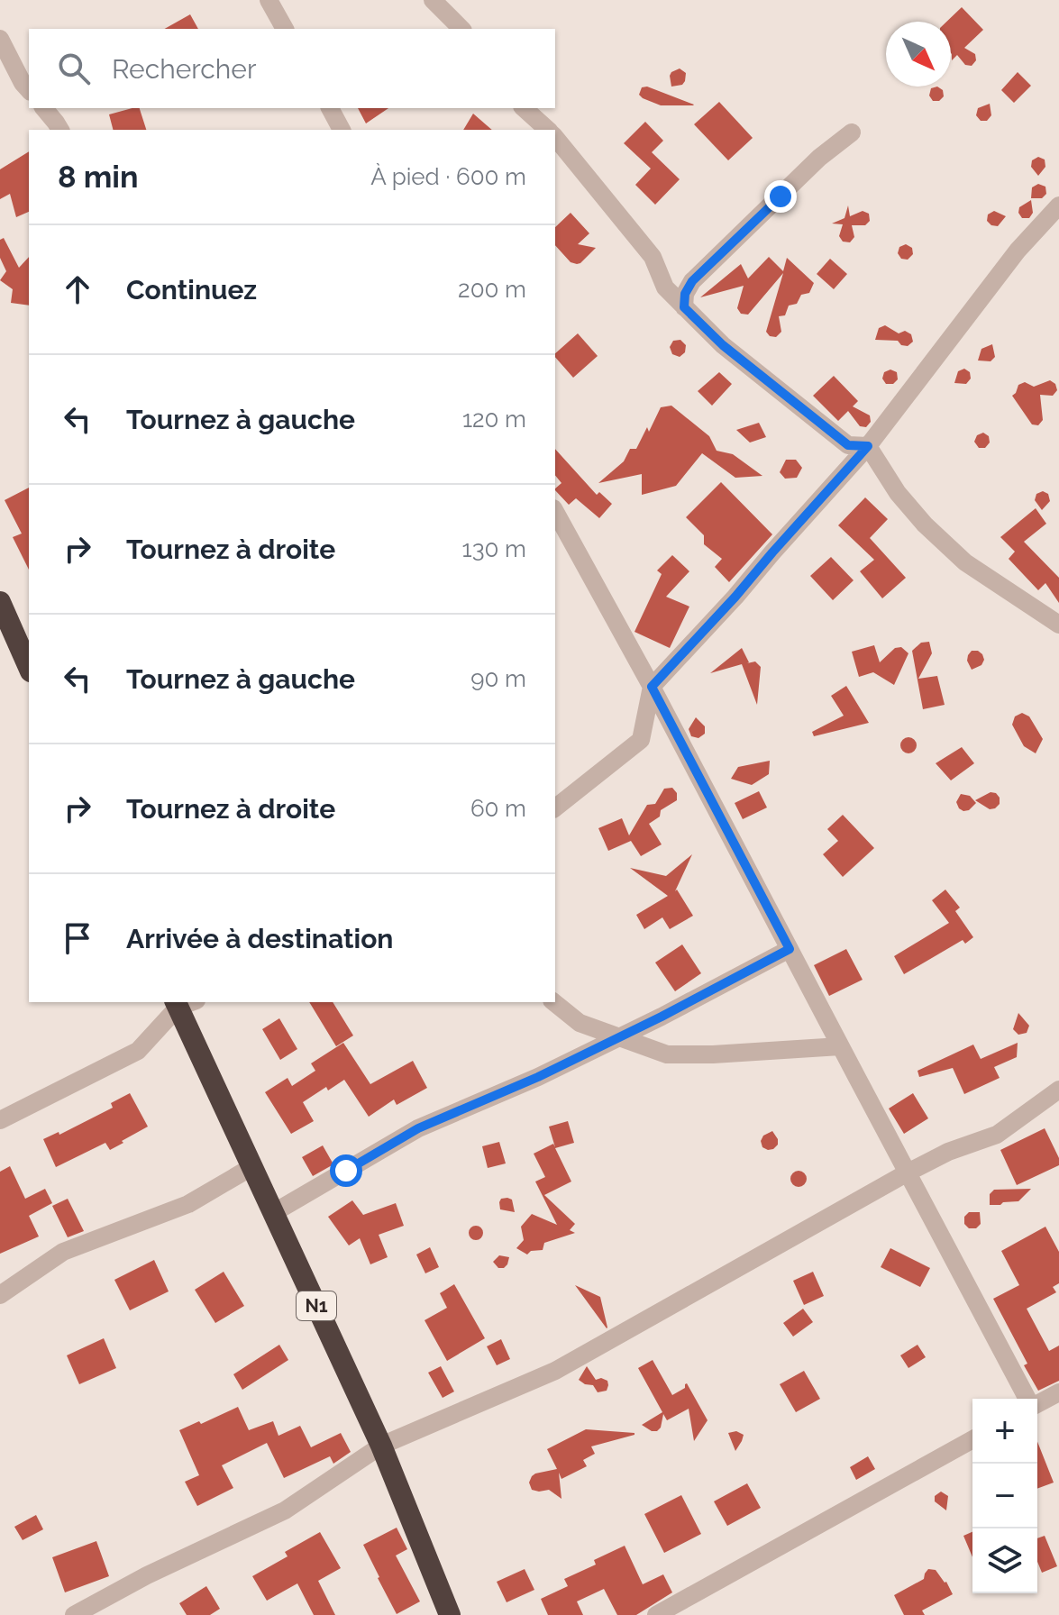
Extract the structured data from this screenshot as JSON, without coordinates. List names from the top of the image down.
{
  "streets": {
    "highway": ["N1"]
  },
  "north": "bottom right",
  "page": {
    "search": "Rechercher",
    "heading": ["8 min", "À pied · 600 m"],
    "list": [
      ["Continuez", "200 m"],
      ["Tournez à gauche", "120 m"],
      ["Tournez à droite", "130 m"],
      ["Tournez à gauche", "90 m"],
      ["Tournez à droite", "60 m"],
      "Arrivée à destination"
    ],
    "map_buttons": ["+", "−"]
  }
}
